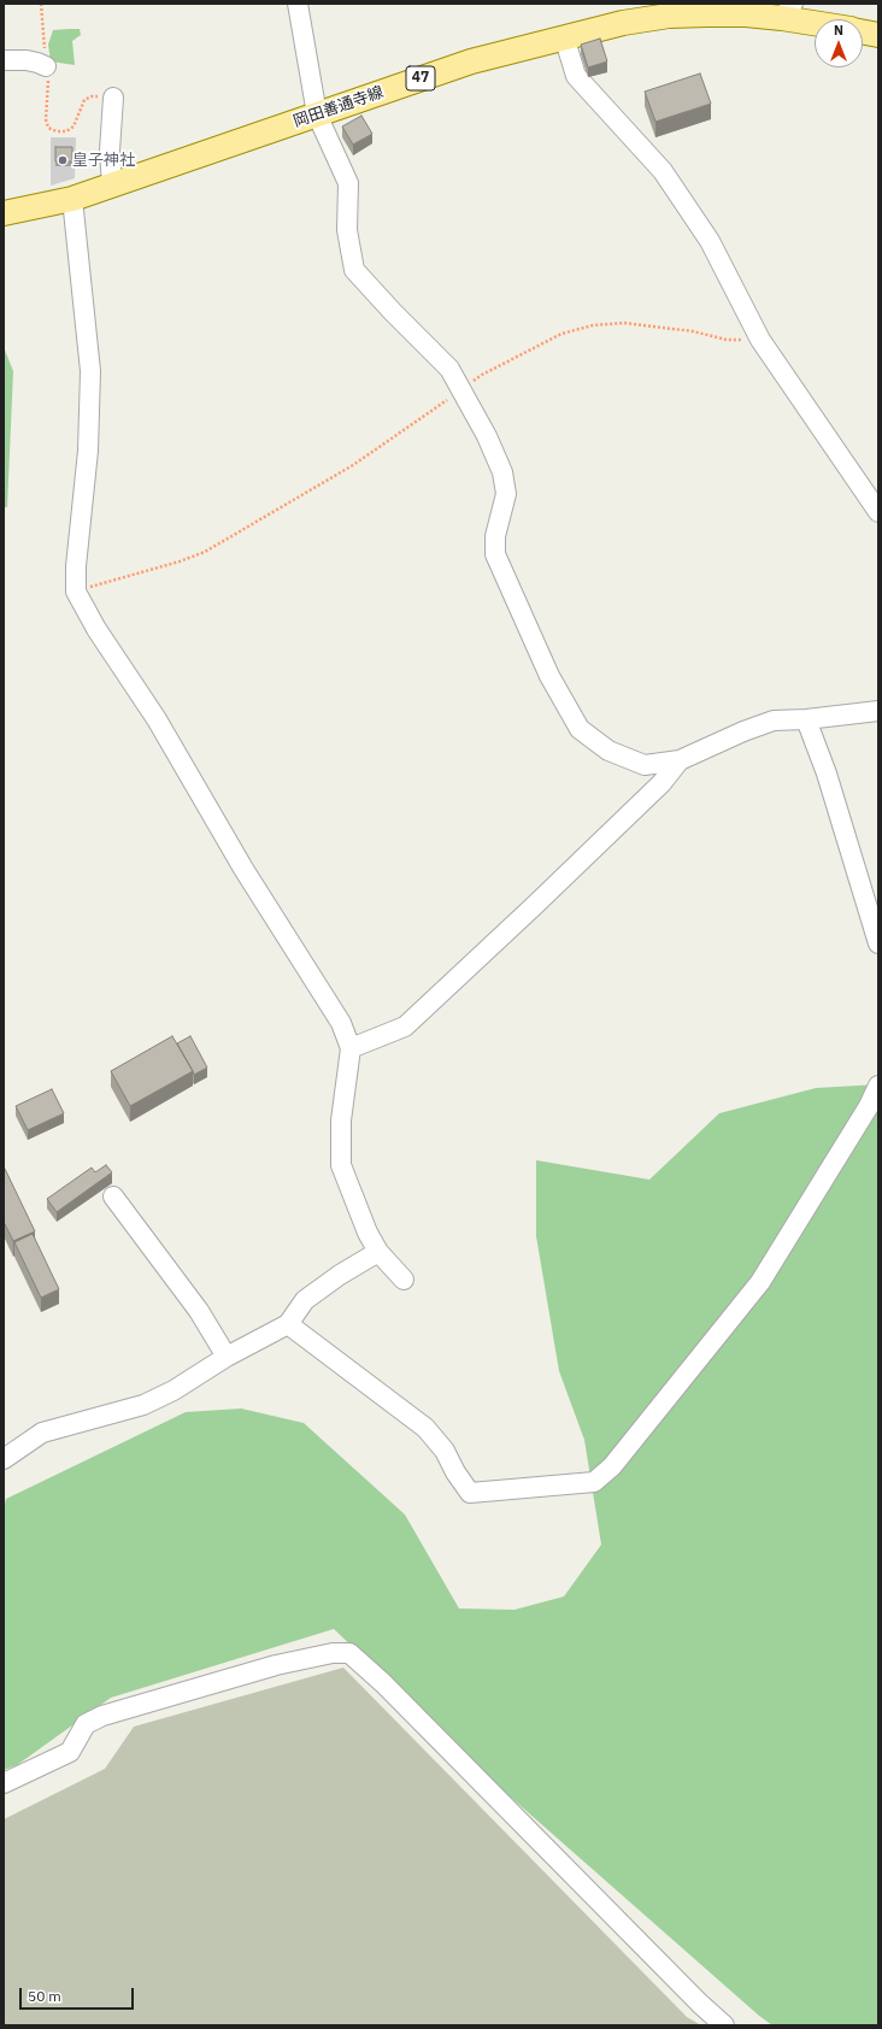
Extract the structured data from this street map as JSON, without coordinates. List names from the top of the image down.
{
  "streets": {
    "main road": ["47", "岡田善通寺線"]
  },
  "places": ["皇子神社"],
  "scale_bar": "50 m",
  "north": "top"
}
